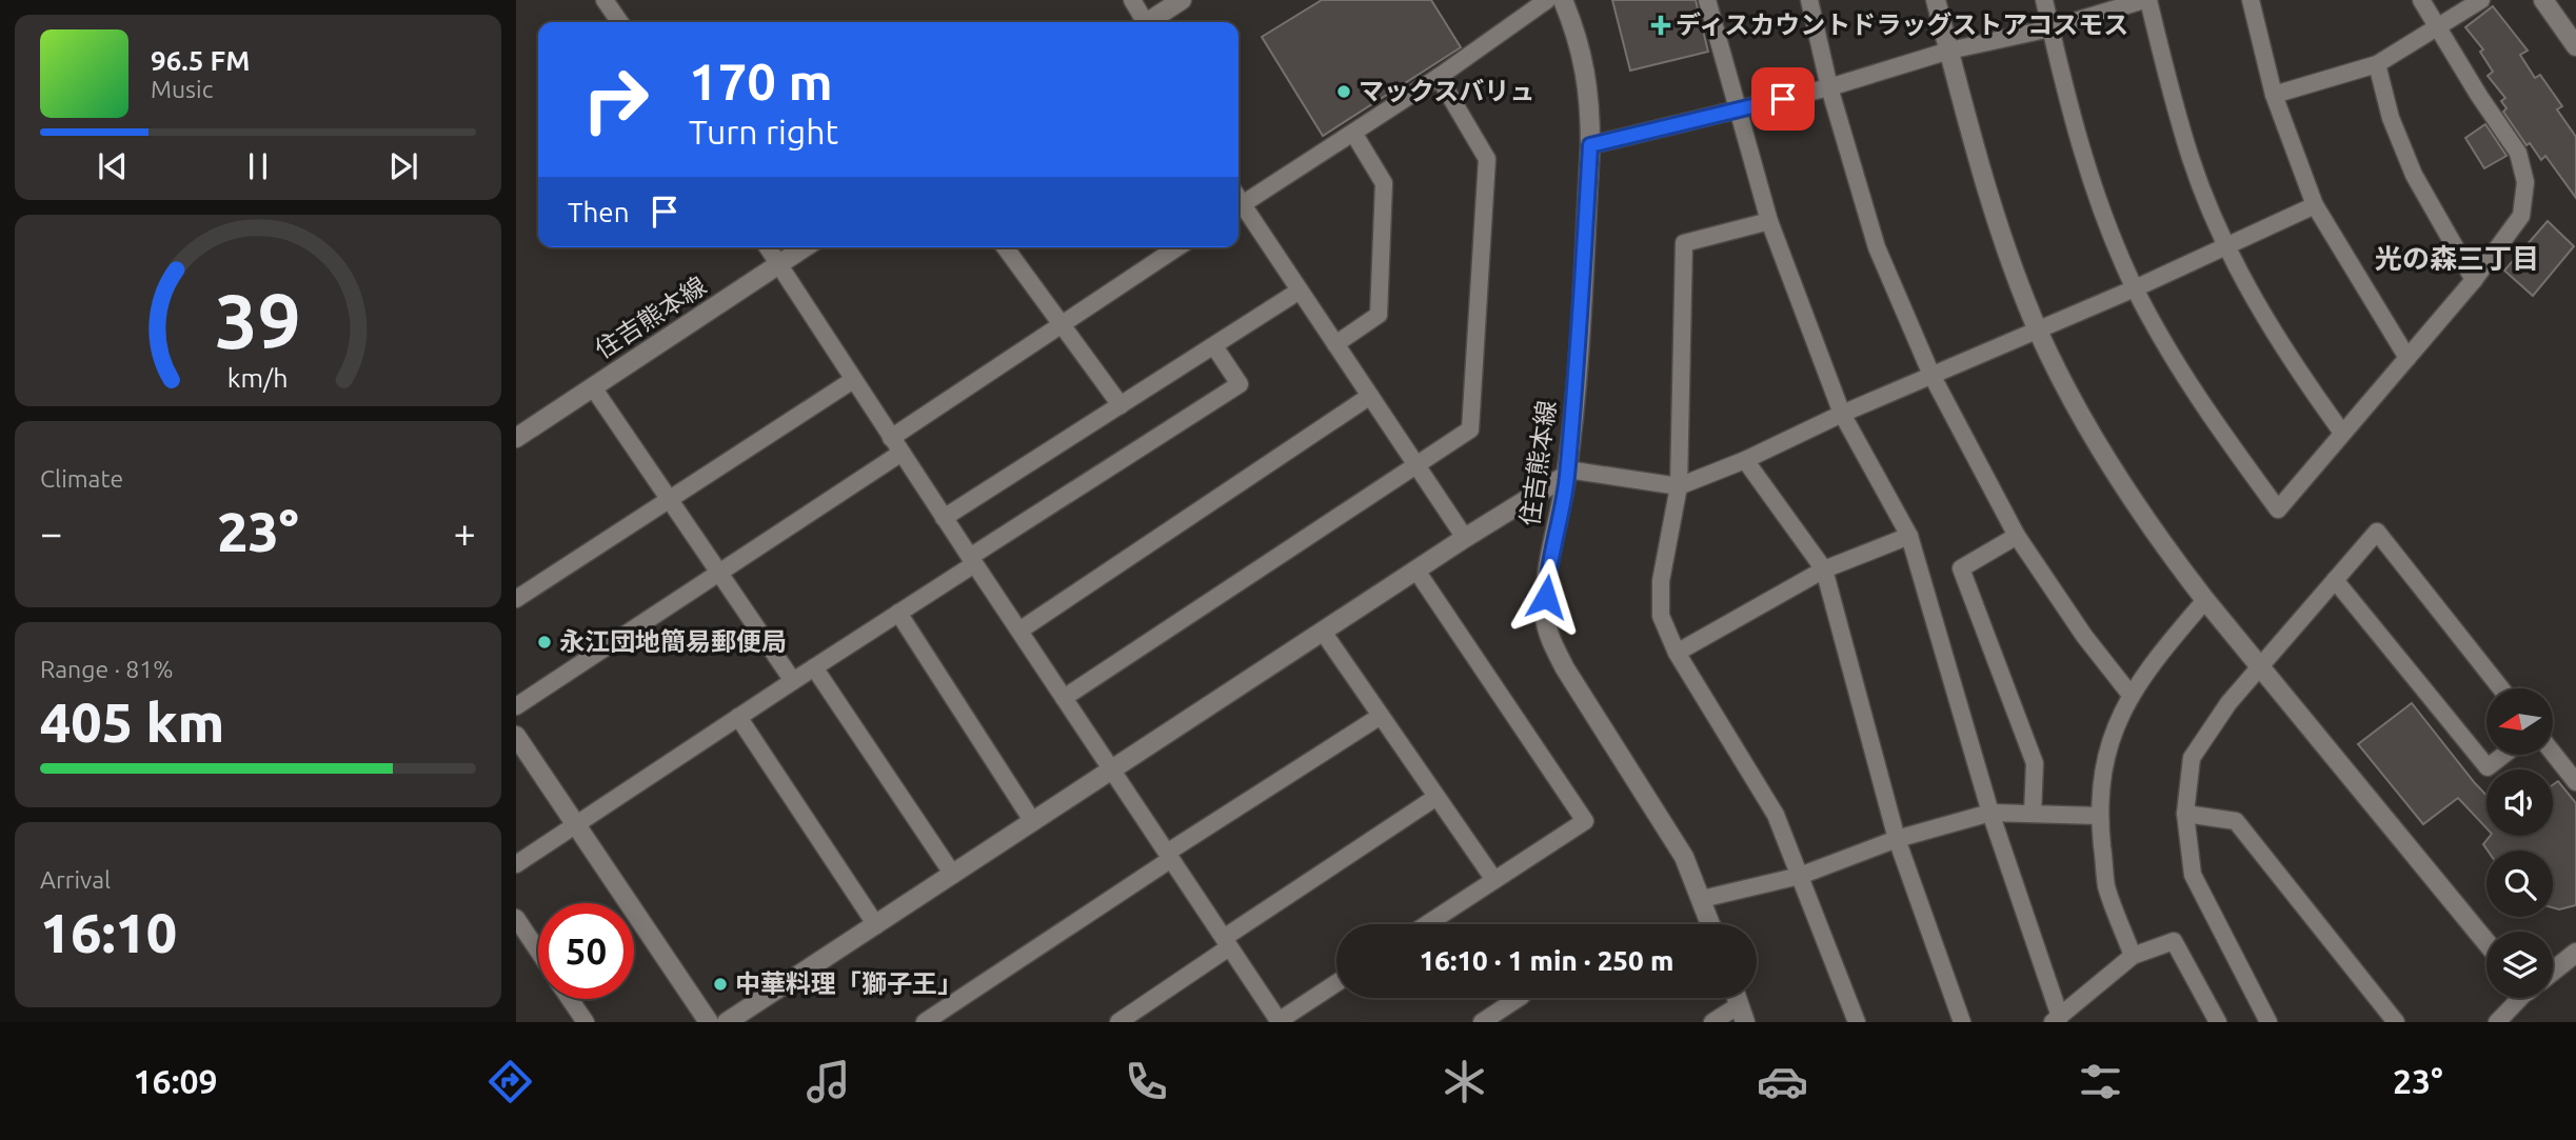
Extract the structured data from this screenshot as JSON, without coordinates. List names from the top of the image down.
{
  "streets": {
    "street": ["住吉熊本線"]
  },
  "districts": ["光の森三丁目"],
  "places": {
    "health": ["ディスカウントドラッグストアコスモス"],
    "other": ["マックスバリュ", "永江団地簡易郵便局", "中華料理「獅子王」"]
  },
  "north": "left",
  "page": {
    "turn": ["170 m", "Turn right"],
    "song": ["96.5 FM", "Music"],
    "then": "Then",
    "tile": [
      "Climate",
      ["Range · 81%", "405 km"],
      ["Arrival", "16:10"]
    ],
    "heat": ["−", "23°", "+"],
    "limit": "50",
    "trip": "16:10 · 1 min · 250 m",
    "tabs": ["16:09", "23°"],
    "gauge": ["39", "km/h"]
  }
}
